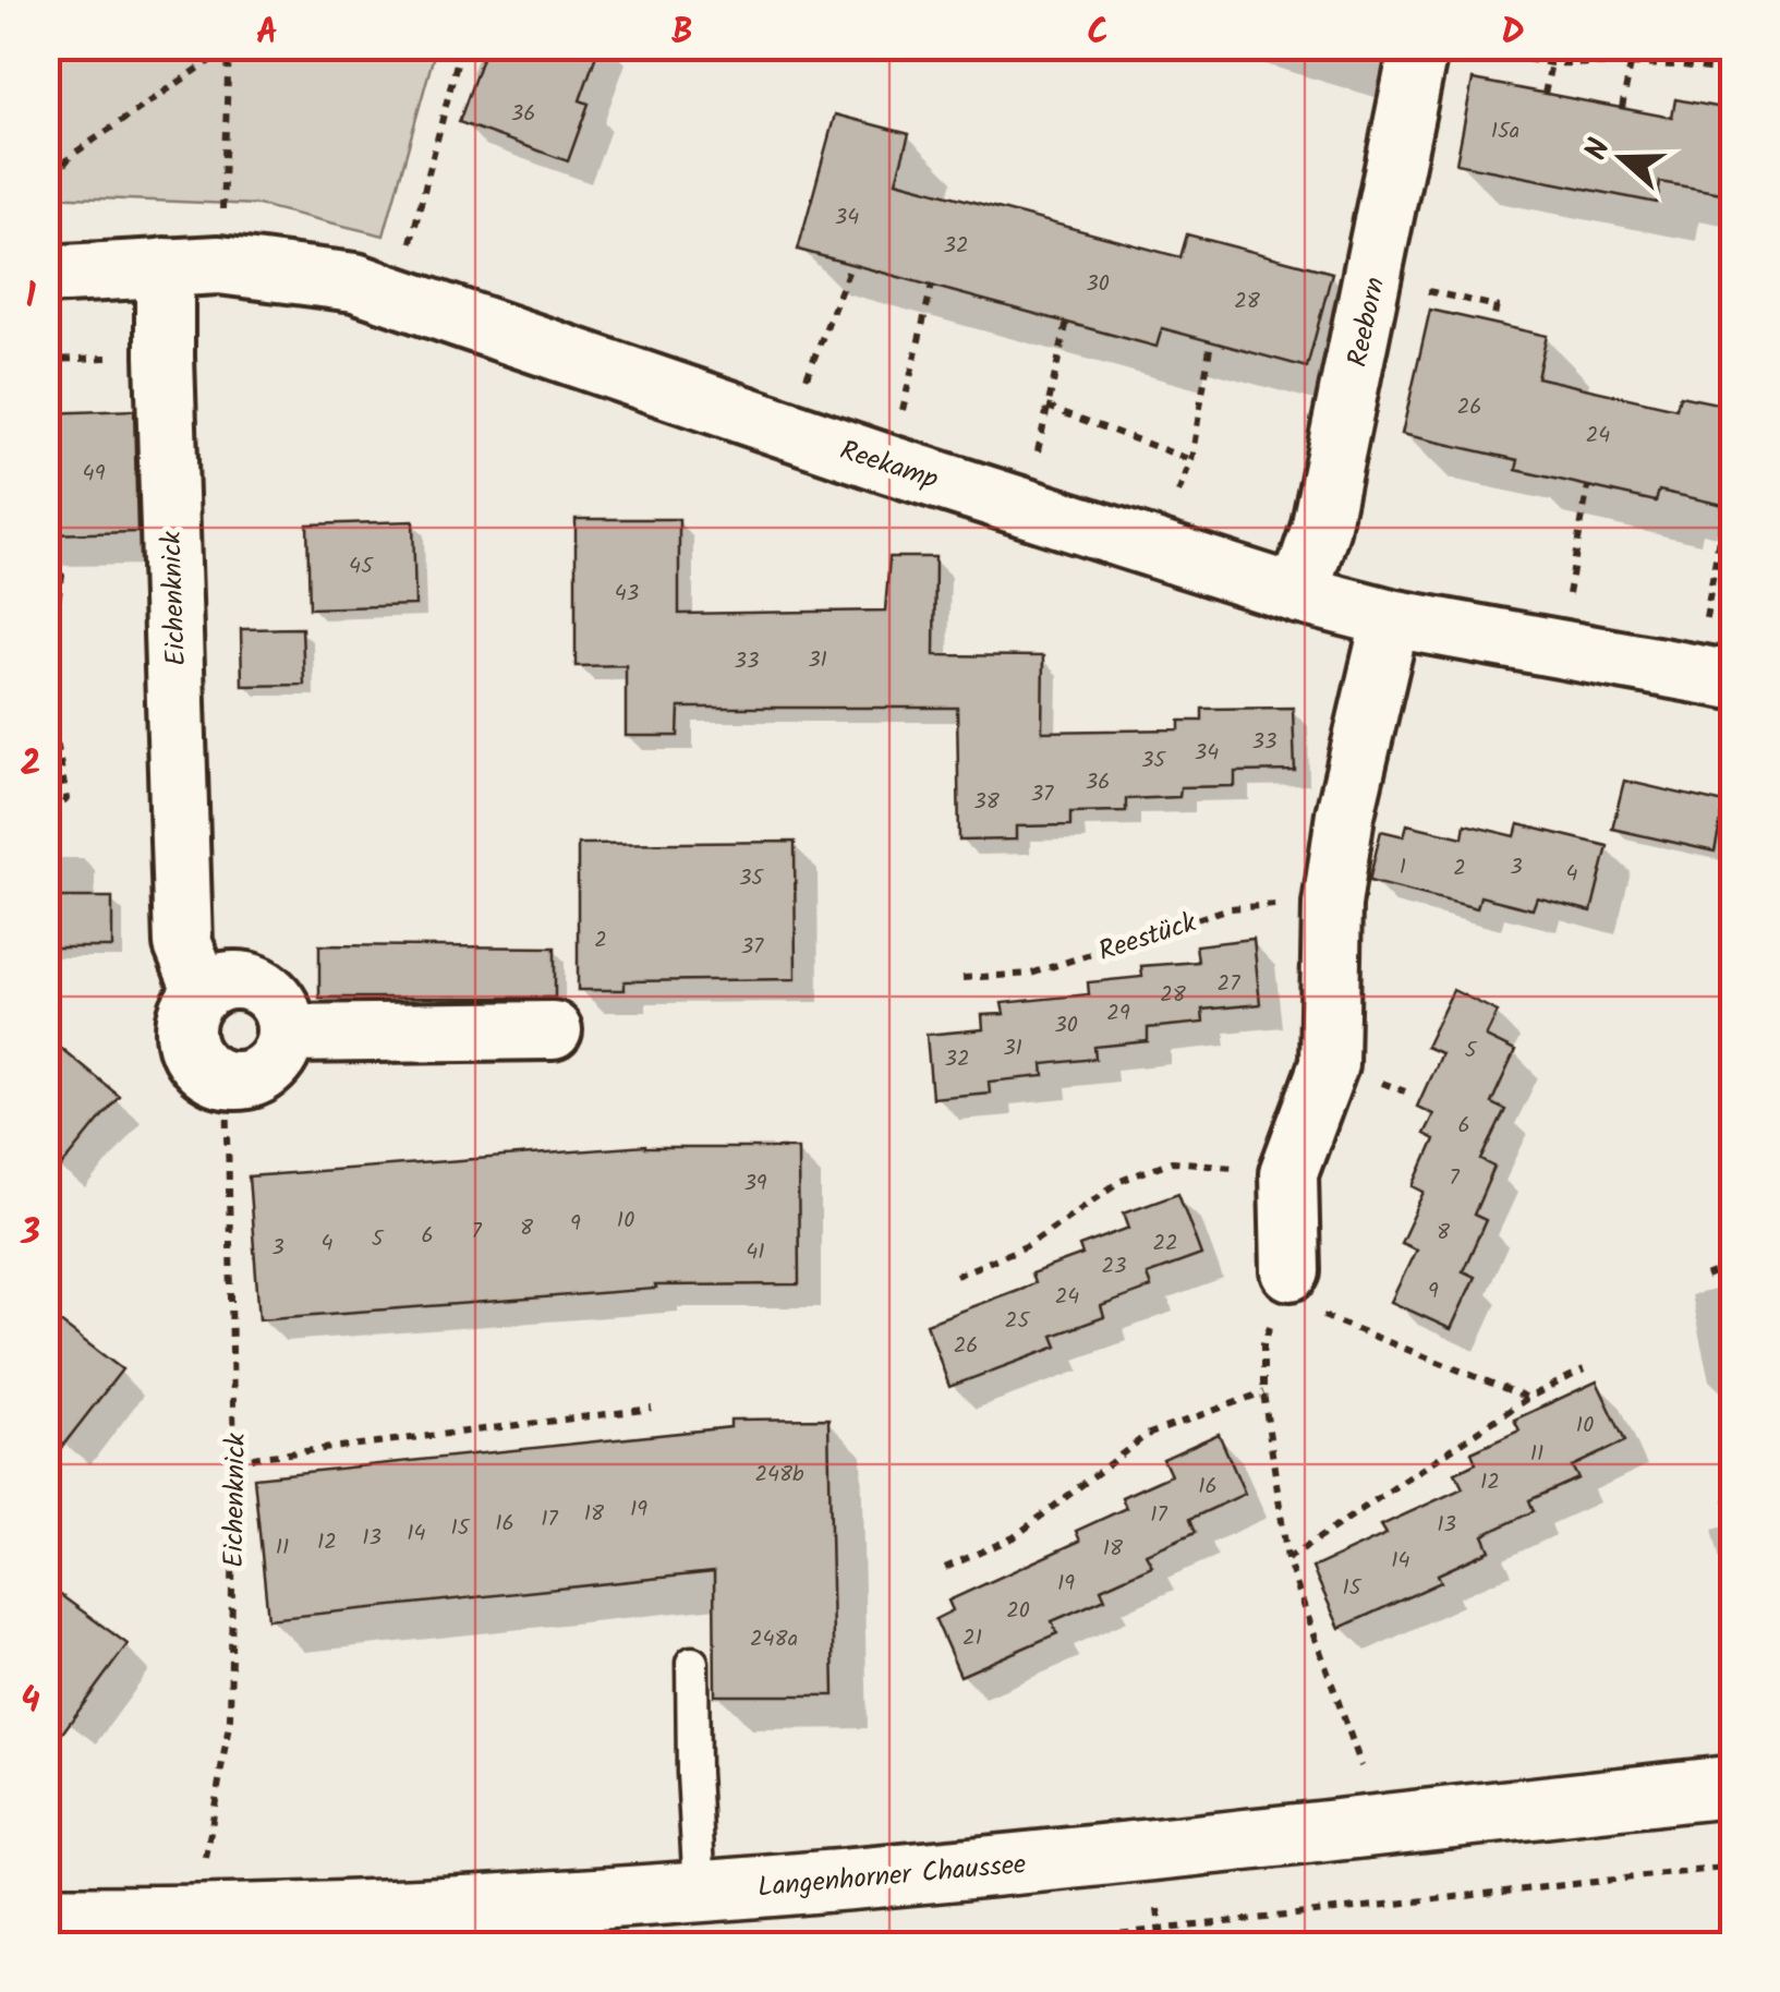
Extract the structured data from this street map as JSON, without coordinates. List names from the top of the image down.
{
  "streets": {
    "main road": ["Langenhorner Chaussee"],
    "street": ["Reeborn", "Reekamp", "Eichenknick"],
    "path": ["Reestück"]
  },
  "crossings": [
    ["Reeborn", "Reekamp"],
    ["Reekamp", "Eichenknick"],
    ["Eichenknick", "Langenhorner Chaussee"]
  ],
  "house_numbers": [
    "36",
    "15a",
    "34",
    "32",
    "30",
    "28",
    "26",
    "24",
    "49",
    "45",
    "43",
    "31",
    "33",
    "33",
    "34",
    "35",
    "36",
    "37",
    "38",
    "1",
    "3",
    "2",
    "4",
    "35",
    "2",
    "37",
    "27",
    "28",
    "29",
    "30",
    "31",
    "5",
    "32",
    "6",
    "7",
    "39",
    "10",
    "9",
    "8",
    "7",
    "8",
    "6",
    "5",
    "4",
    "22",
    "3",
    "41",
    "23",
    "9",
    "24",
    "25",
    "26",
    "10",
    "11",
    "248b",
    "12",
    "16",
    "19",
    "18",
    "17",
    "17",
    "16",
    "13",
    "15",
    "14",
    "13",
    "12",
    "11",
    "18",
    "14",
    "19",
    "15",
    "20",
    "21",
    "248a"
  ],
  "north": "left",
  "grid": {
    "columns": [
      "A",
      "B",
      "C",
      "D"
    ],
    "rows": [
      "1",
      "2",
      "3",
      "4"
    ]
  }
}
